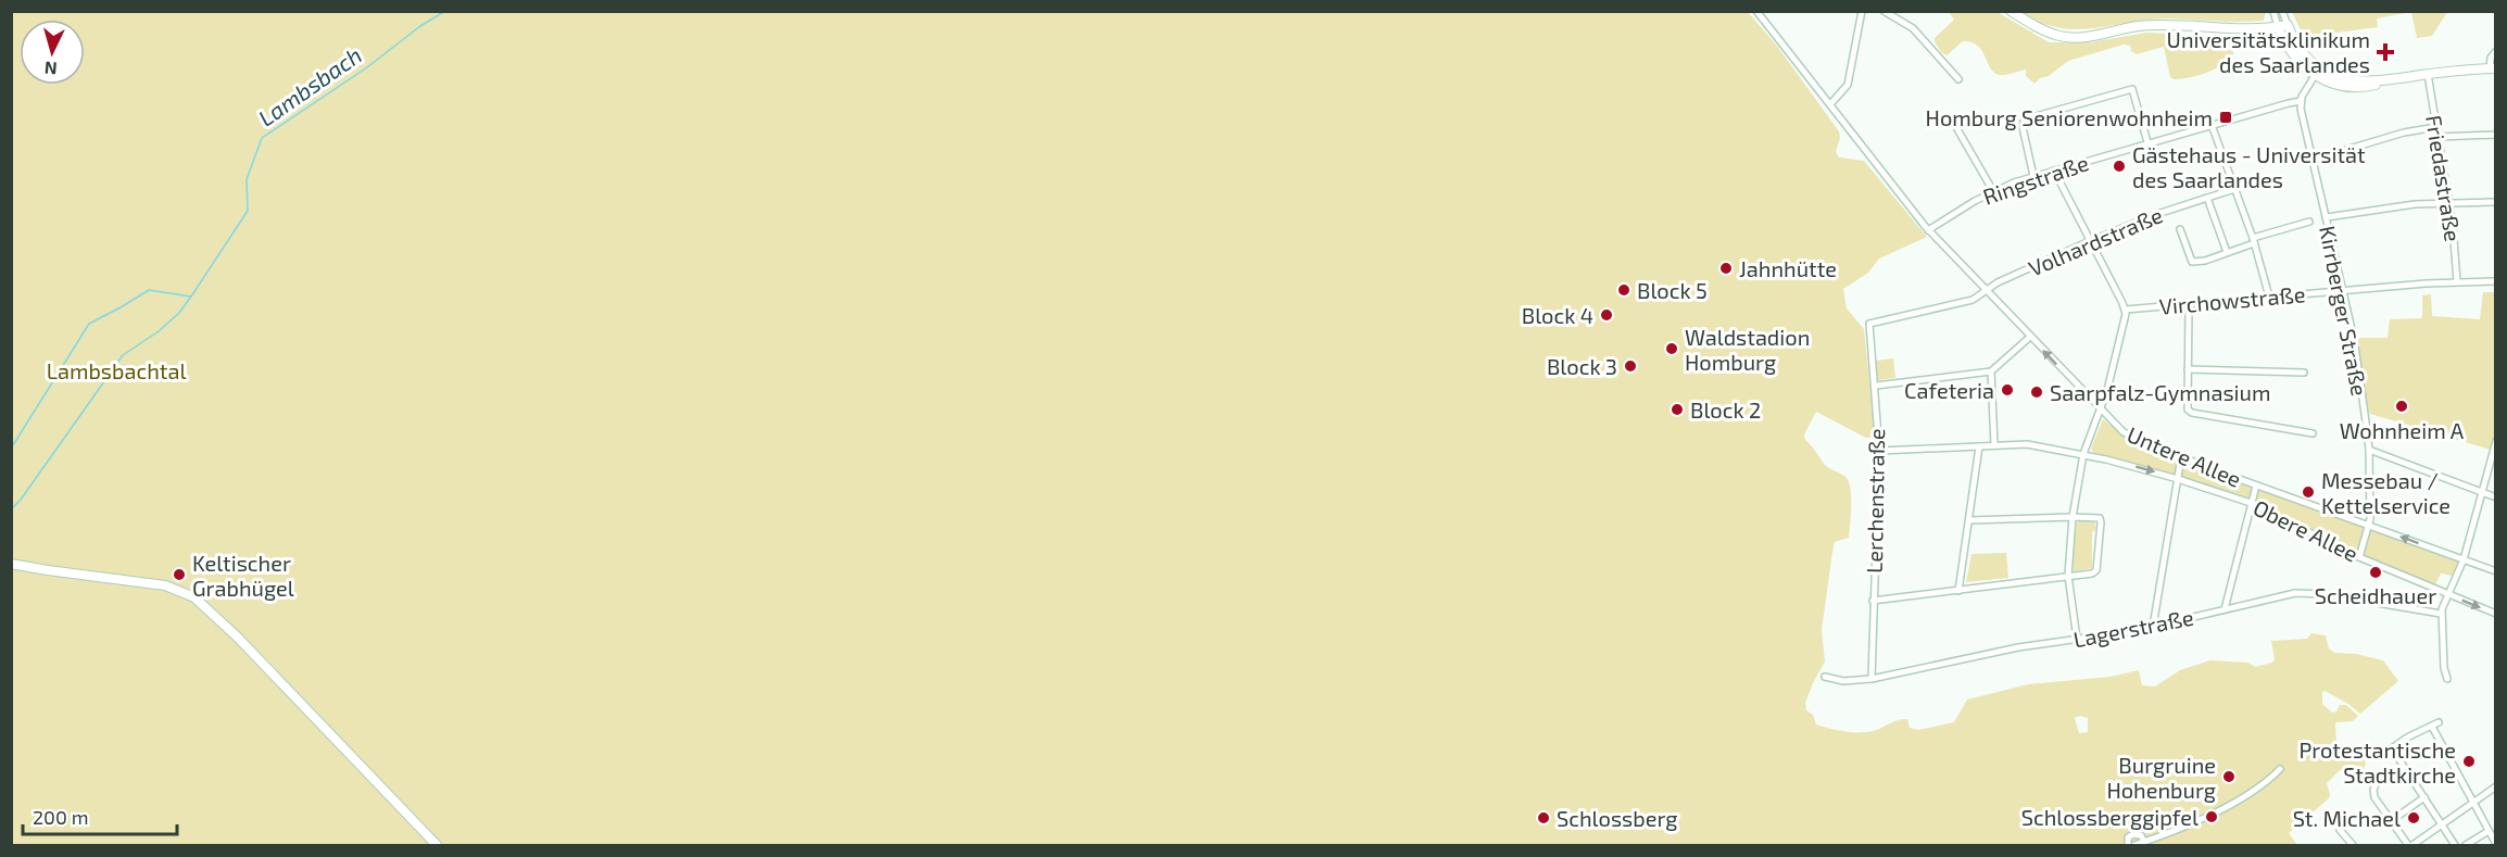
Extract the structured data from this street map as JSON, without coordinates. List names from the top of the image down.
{
  "streets": {
    "street": [
      "Friedastraße",
      "Ringstraße",
      "Volhardstraße",
      "Virchowstraße",
      "Kirrberger Straße",
      "Untere Allee",
      "Lerchenstraße",
      "Obere Allee",
      "Lagerstraße"
    ]
  },
  "crossings": [
    ["Friedastraße", "Virchowstraße"],
    ["Ringstraße", "Kirrberger Straße"],
    ["Ringstraße", "Untere Allee"],
    ["Volhardstraße", "Untere Allee"],
    ["Volhardstraße", "Lerchenstraße"],
    ["Virchowstraße", "Kirrberger Straße"],
    ["Kirrberger Straße", "Untere Allee"],
    ["Kirrberger Straße", "Obere Allee"],
    ["Lerchenstraße", "Obere Allee"],
    ["Lerchenstraße", "Lagerstraße"]
  ],
  "water": ["Lambsbach"],
  "parks": ["Lambsbachtal"],
  "places": {
    "health": ["Universitätsklinikum des Saarlandes"],
    "transit": ["Homburg Seniorenwohnheim"],
    "other": [
      "Gästehaus - Universität des Saarlandes",
      "Jahnhütte",
      "Block 5",
      "Block 4",
      "Waldstadion Homburg",
      "Block 3",
      "Cafeteria",
      "Saarpfalz-Gymnasium",
      "Wohnheim A",
      "Block 2",
      "Messebau / Kettelservice",
      "Scheidhauer",
      "Keltischer Grabhügel",
      "Protestantische Stadtkirche",
      "Burgruine Hohenburg",
      "Schlossberggipfel",
      "Schlossberg",
      "St. Michael"
    ]
  },
  "scale_bar": "200 m",
  "north": "bottom"
}
